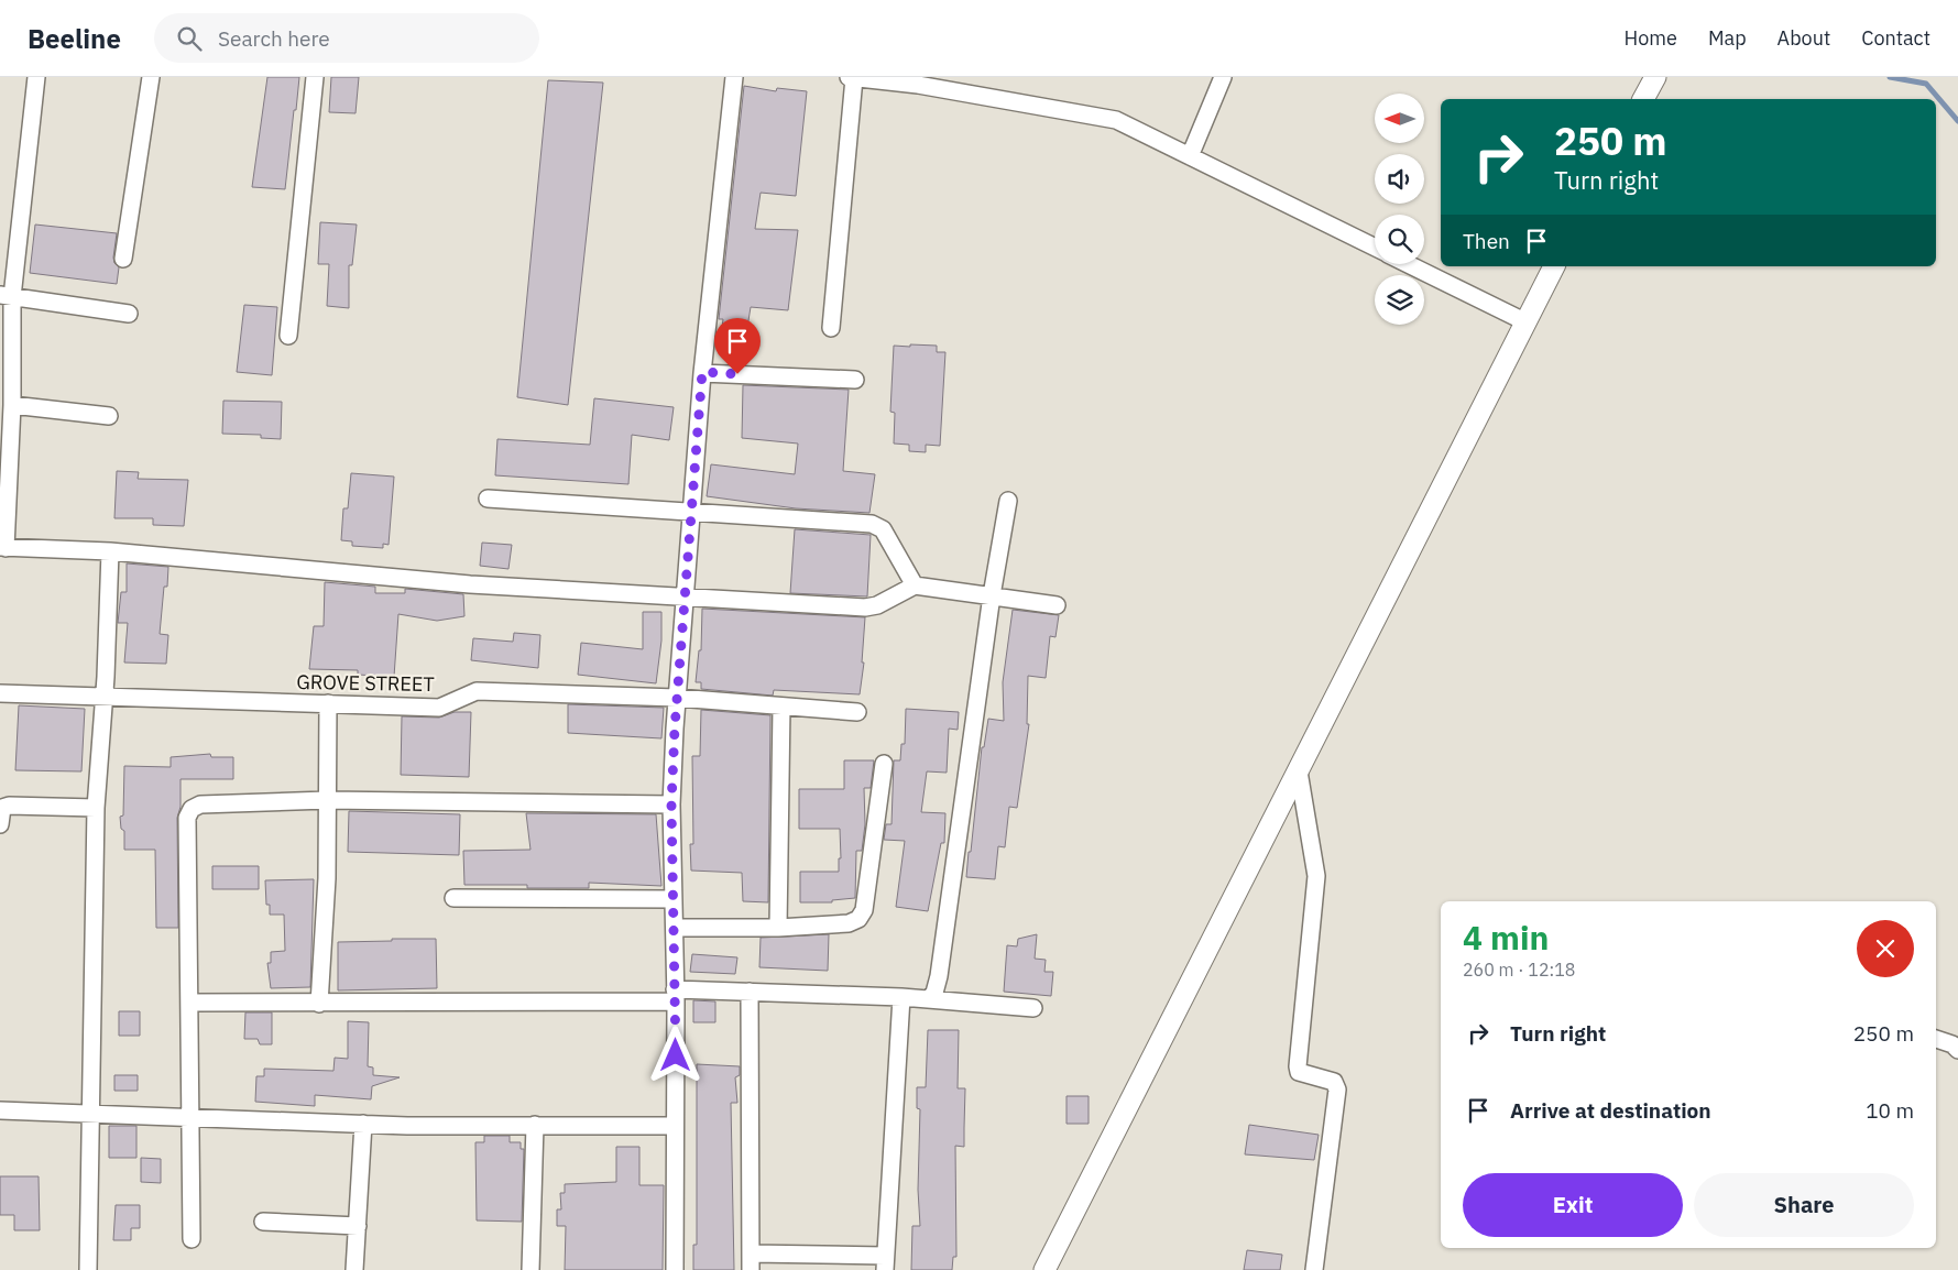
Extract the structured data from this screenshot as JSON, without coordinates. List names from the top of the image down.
{
  "streets": {
    "street": ["GROVE STREET"]
  },
  "north": "left",
  "page": {
    "header": "Beeline",
    "search": "Search here",
    "nav": [
      "Home",
      "Map",
      "About",
      "Contact"
    ],
    "turn": ["250 m", "Turn right"],
    "then": "Then",
    "heading": ["4 min", "260 m · 12:18"],
    "list": [
      {
        "name": "Turn right",
        "value": "250 m"
      },
      {
        "name": "Arrive at destination",
        "value": "10 m"
      }
    ],
    "buttons": ["Exit", "Share"]
  }
}
